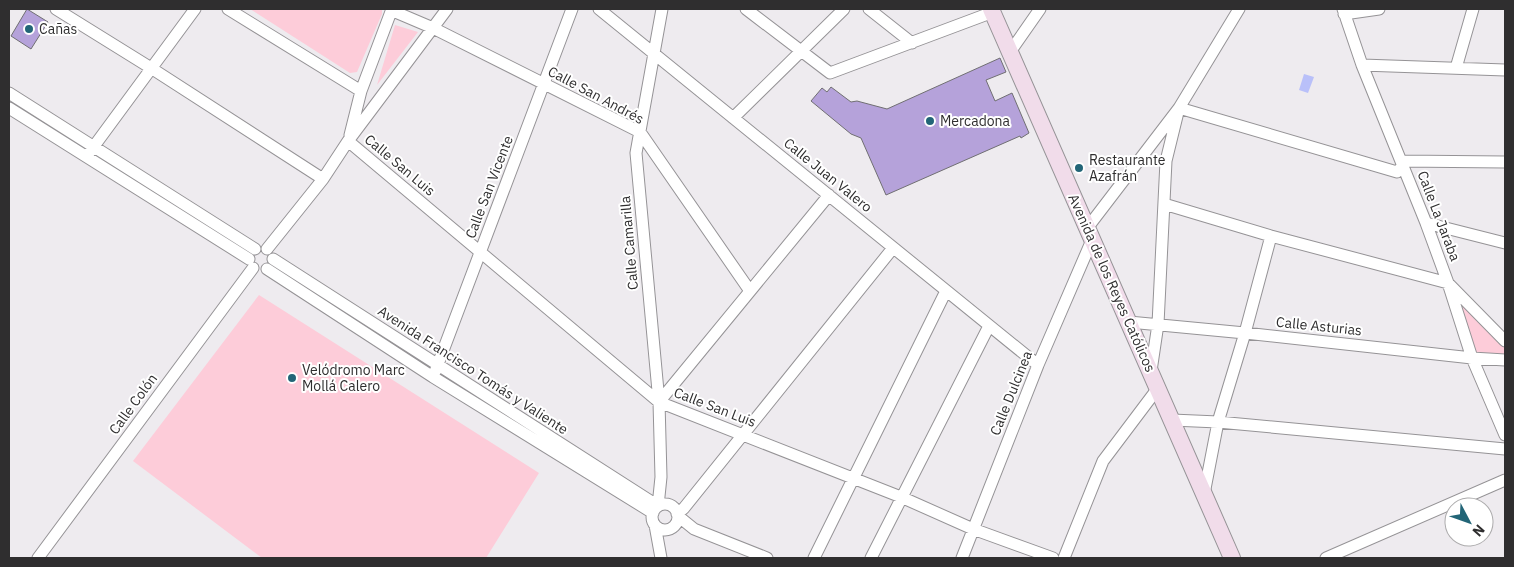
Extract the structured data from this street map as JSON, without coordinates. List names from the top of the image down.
{
  "streets": {
    "street": [
      "Calle San Andrés",
      "Calle San Luis",
      "Calle Juan Valero",
      "Calle San Vicente",
      "Calle La Jaraba",
      "Calle Camarilla",
      "Avenida de los Reyes Católicos",
      "Calle Asturias",
      "Avenida Francisco Tomás y Valiente",
      "Calle Dulcinea",
      "Calle Colón"
    ]
  },
  "crossings": [
    ["Calle San Andrés", "Calle San Vicente"],
    ["Calle San Andrés", "Calle Camarilla"],
    ["Calle San Andrés", "Calle Colón"],
    ["Calle San Luis", "Calle San Vicente"],
    ["Calle San Luis", "Calle Camarilla"],
    ["Calle San Luis", "Calle Dulcinea"],
    ["Calle San Luis", "Calle Colón"],
    ["Calle Juan Valero", "Calle Camarilla"],
    ["Calle Juan Valero", "Calle Dulcinea"],
    ["Calle San Vicente", "Avenida Francisco Tomás y Valiente"],
    ["Calle La Jaraba", "Calle Asturias"],
    ["Calle Camarilla", "Avenida Francisco Tomás y Valiente"],
    ["Avenida de los Reyes Católicos", "Calle Asturias"],
    ["Avenida de los Reyes Católicos", "Calle Dulcinea"],
    ["Avenida Francisco Tomás y Valiente", "Calle Colón"]
  ],
  "places": [
    "Cañas",
    "Mercadona",
    "Restaurante Azafrán",
    "Velódromo Marc Mollá Calero"
  ],
  "north": "bottom right"
}
